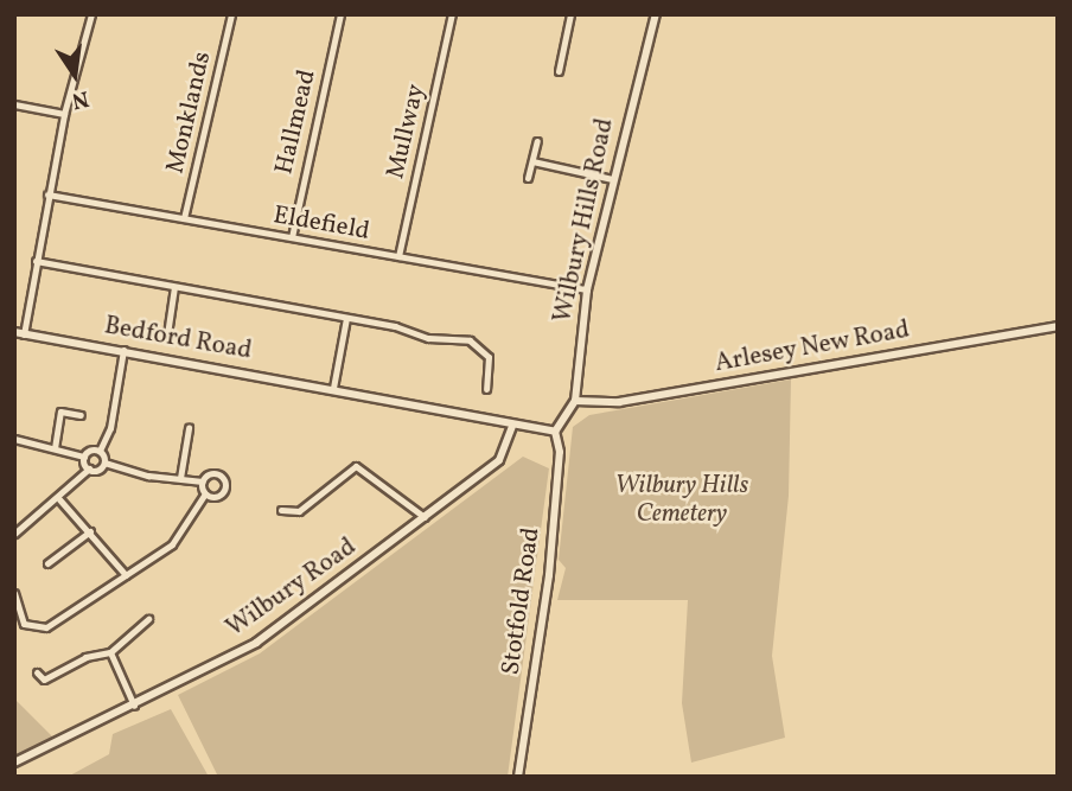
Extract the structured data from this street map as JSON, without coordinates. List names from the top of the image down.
{
  "streets": {
    "street": [
      "Monklands",
      "Hallmead",
      "Mullway",
      "Wilbury Hills Road",
      "Eldefield",
      "Bedford Road",
      "Arlesey New Road",
      "Wilbury Road",
      "Stotfold Road"
    ]
  },
  "crossings": [
    ["Monklands", "Eldefield"],
    ["Hallmead", "Eldefield"],
    ["Mullway", "Eldefield"],
    ["Wilbury Hills Road", "Eldefield"],
    ["Wilbury Hills Road", "Bedford Road"],
    ["Wilbury Hills Road", "Arlesey New Road"],
    ["Wilbury Hills Road", "Stotfold Road"],
    ["Bedford Road", "Wilbury Road"],
    ["Bedford Road", "Stotfold Road"]
  ],
  "parks": ["Wilbury Hills Cemetery"],
  "north": "bottom"
}
